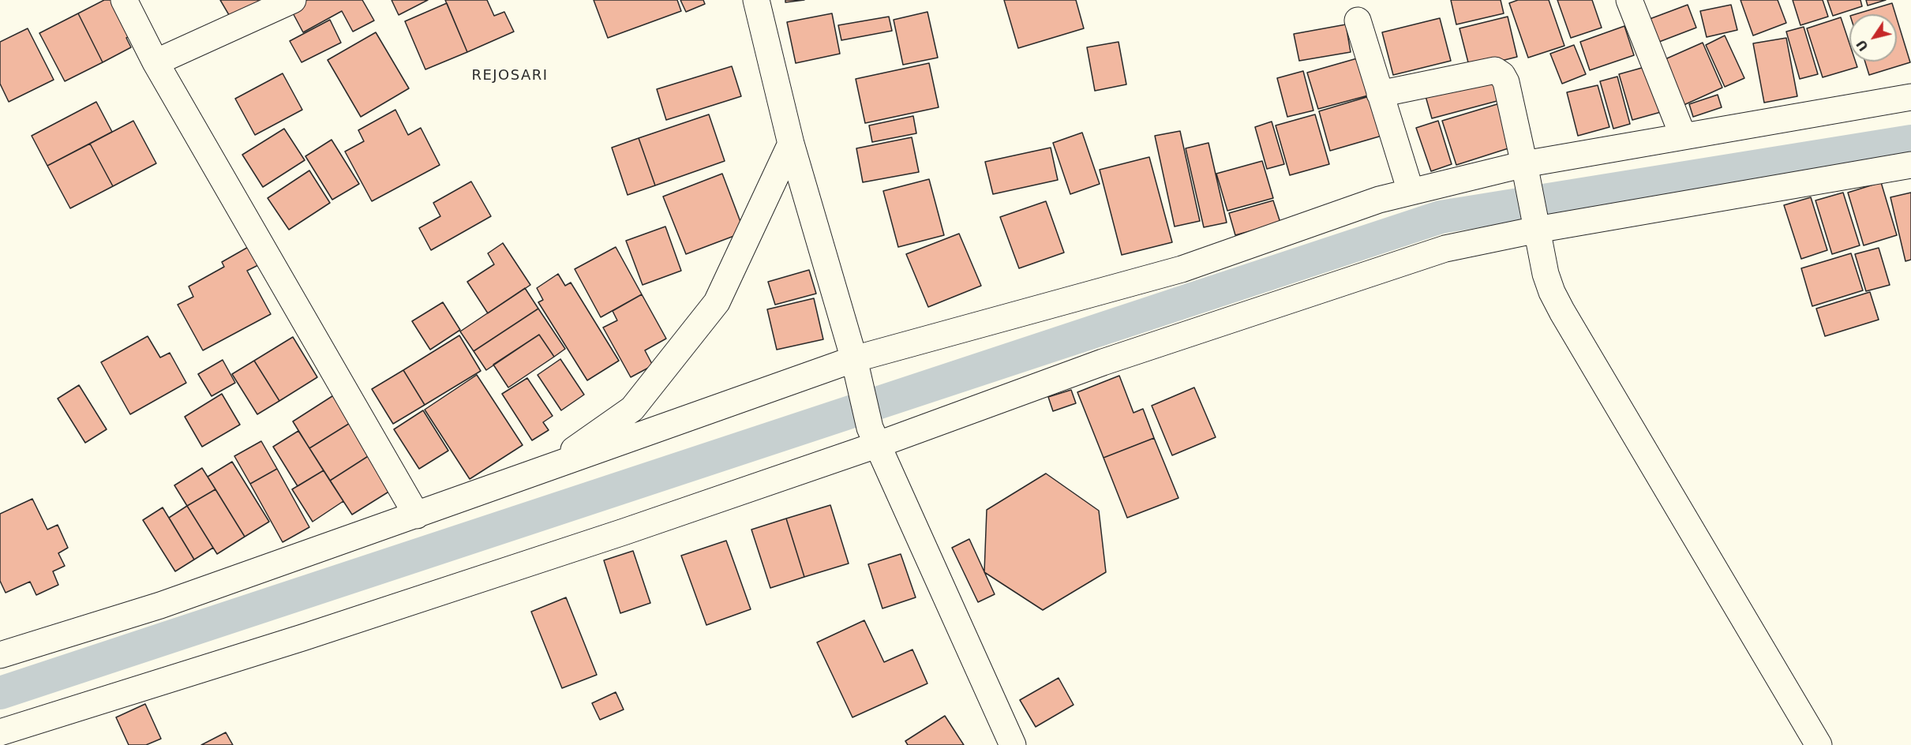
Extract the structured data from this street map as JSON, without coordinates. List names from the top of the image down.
{
  "districts": ["REJOSARI"],
  "north": "bottom left"
}
